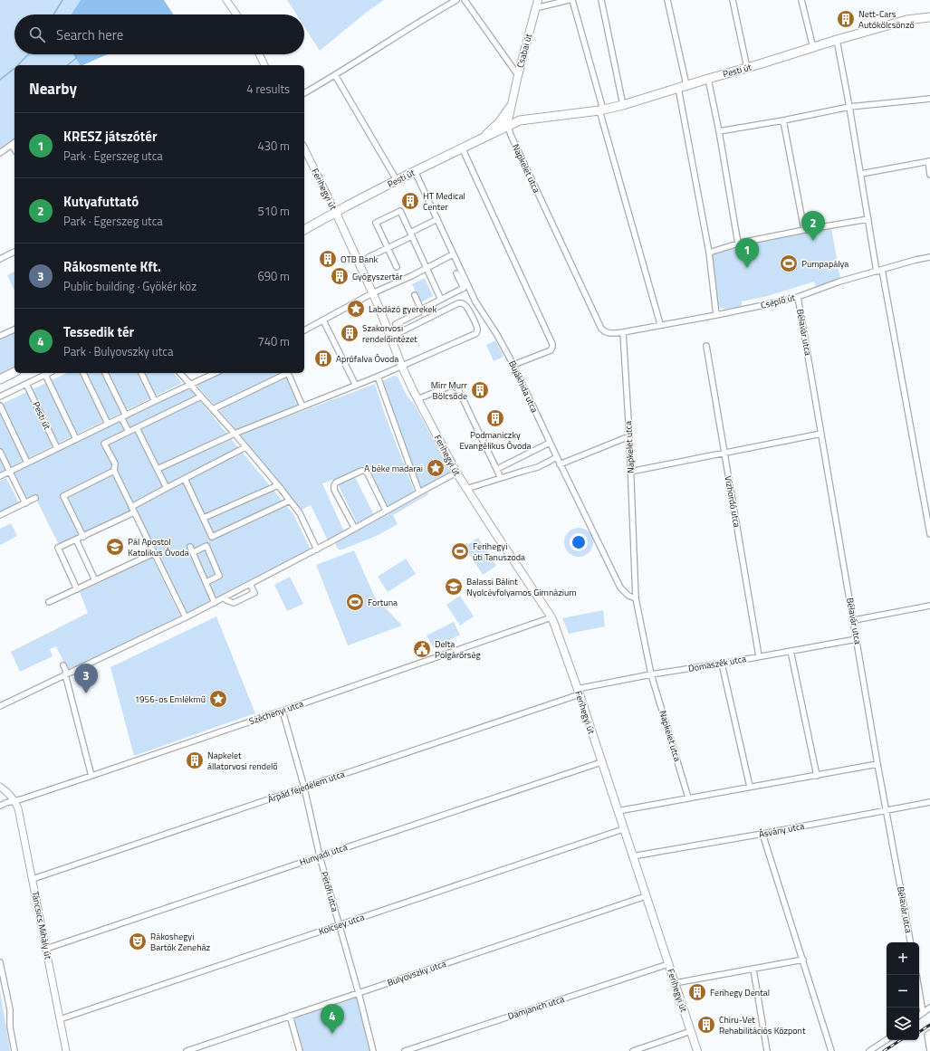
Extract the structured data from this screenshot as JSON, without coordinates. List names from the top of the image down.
{
  "streets": {
    "main road": ["Csabai út", "Pesti út", "Ferihegyi út"],
    "street": [
      "Napkelet utca",
      "Cséplő út",
      "Bélavár utca",
      "Bujákhida utca",
      "Vízhordó utca",
      "Domaszék utca",
      "Széchenyi utca",
      "Árpád fejedelem utca",
      "Ásvány utca",
      "Hunyadi utca",
      "Petőfi utca",
      "Kölcsey utca",
      "Táncsics Mihály út",
      "Bulyovszky utca",
      "Damjanich utca"
    ]
  },
  "crossings": [
    ["Csabai út", "Pesti út"],
    ["Csabai út", "Napkelet utca"],
    ["Pesti út", "Napkelet utca"],
    ["Pesti út", "Ferihegyi út"],
    ["Pesti út", "Bujákhida utca"],
    ["Napkelet utca", "Cséplő út"],
    ["Napkelet utca", "Bujákhida utca"],
    ["Napkelet utca", "Domaszék utca"],
    ["Ferihegyi út", "Domaszék utca"],
    ["Ferihegyi út", "Széchenyi utca"],
    ["Ferihegyi út", "Árpád fejedelem utca"],
    ["Ferihegyi út", "Ásvány utca"],
    ["Ferihegyi út", "Hunyadi utca"],
    ["Ferihegyi út", "Kölcsey utca"],
    ["Ferihegyi út", "Bulyovszky utca"],
    ["Ferihegyi út", "Damjanich utca"],
    ["Cséplő út", "Bélavár utca"],
    ["Bélavár utca", "Domaszék utca"],
    ["Bélavár utca", "Ásvány utca"],
    ["Vízhordó utca", "Domaszék utca"],
    ["Domaszék utca", "Árpád fejedelem utca"],
    ["Széchenyi utca", "Petőfi utca"],
    ["Széchenyi utca", "Táncsics Mihály út"],
    ["Árpád fejedelem utca", "Petőfi utca"],
    ["Árpád fejedelem utca", "Táncsics Mihály út"],
    ["Hunyadi utca", "Petőfi utca"],
    ["Hunyadi utca", "Táncsics Mihály út"],
    ["Petőfi utca", "Kölcsey utca"],
    ["Petőfi utca", "Bulyovszky utca"],
    ["Kölcsey utca", "Táncsics Mihály út"]
  ],
  "places": {
    "building": [
      "Nett-Cars Autókölcsönző",
      "HT Medical Center",
      "OTB Bank",
      "Gyógyszertár",
      "Szakorvosi rendelőintézet",
      "Aprófalva Óvoda",
      "Mirr Murr Bölcsőde",
      "Podmaniczky Evangélikus Óvoda",
      "Napkelet állatorvosi rendelő",
      "Ferihegy Dental",
      "Chiru-Vet Rehabilitációs Központ"
    ],
    "sports": ["Pumpapálya", "Ferihegyi úti Tanuszoda", "Fortuna"],
    "place": ["Labdázó gyerekek", "A béke madarai", "1956-os Emlékmű"],
    "school or university": ["Pál Apostol Katolikus Óvoda", "Balassi Bálint Nyolcévfolyamos Gimnázium"],
    "public building": ["Delta Polgárőrség"],
    "theatre": ["Rákoshegyi Bartók Zeneház"]
  },
  "page": {
    "search": "Search here",
    "heading": ["Nearby", "4 results"],
    "list": [
      {
        "mark": "1",
        "name": "KRESZ játszótér",
        "note": "Park · Egerszeg utca",
        "value": "430 m"
      },
      {
        "mark": "2",
        "name": "Kutyafuttató",
        "note": "Park · Egerszeg utca",
        "value": "510 m"
      },
      {
        "mark": "3",
        "name": "Rákosmente Kft.",
        "note": "Public building · Gyökér köz",
        "value": "690 m"
      },
      {
        "mark": "4",
        "name": "Tessedik tér",
        "note": "Park · Bulyovszky utca",
        "value": "740 m"
      }
    ],
    "pins": [
      "2",
      "1",
      "3",
      "4"
    ],
    "map_buttons": ["+", "−"]
  }
}
